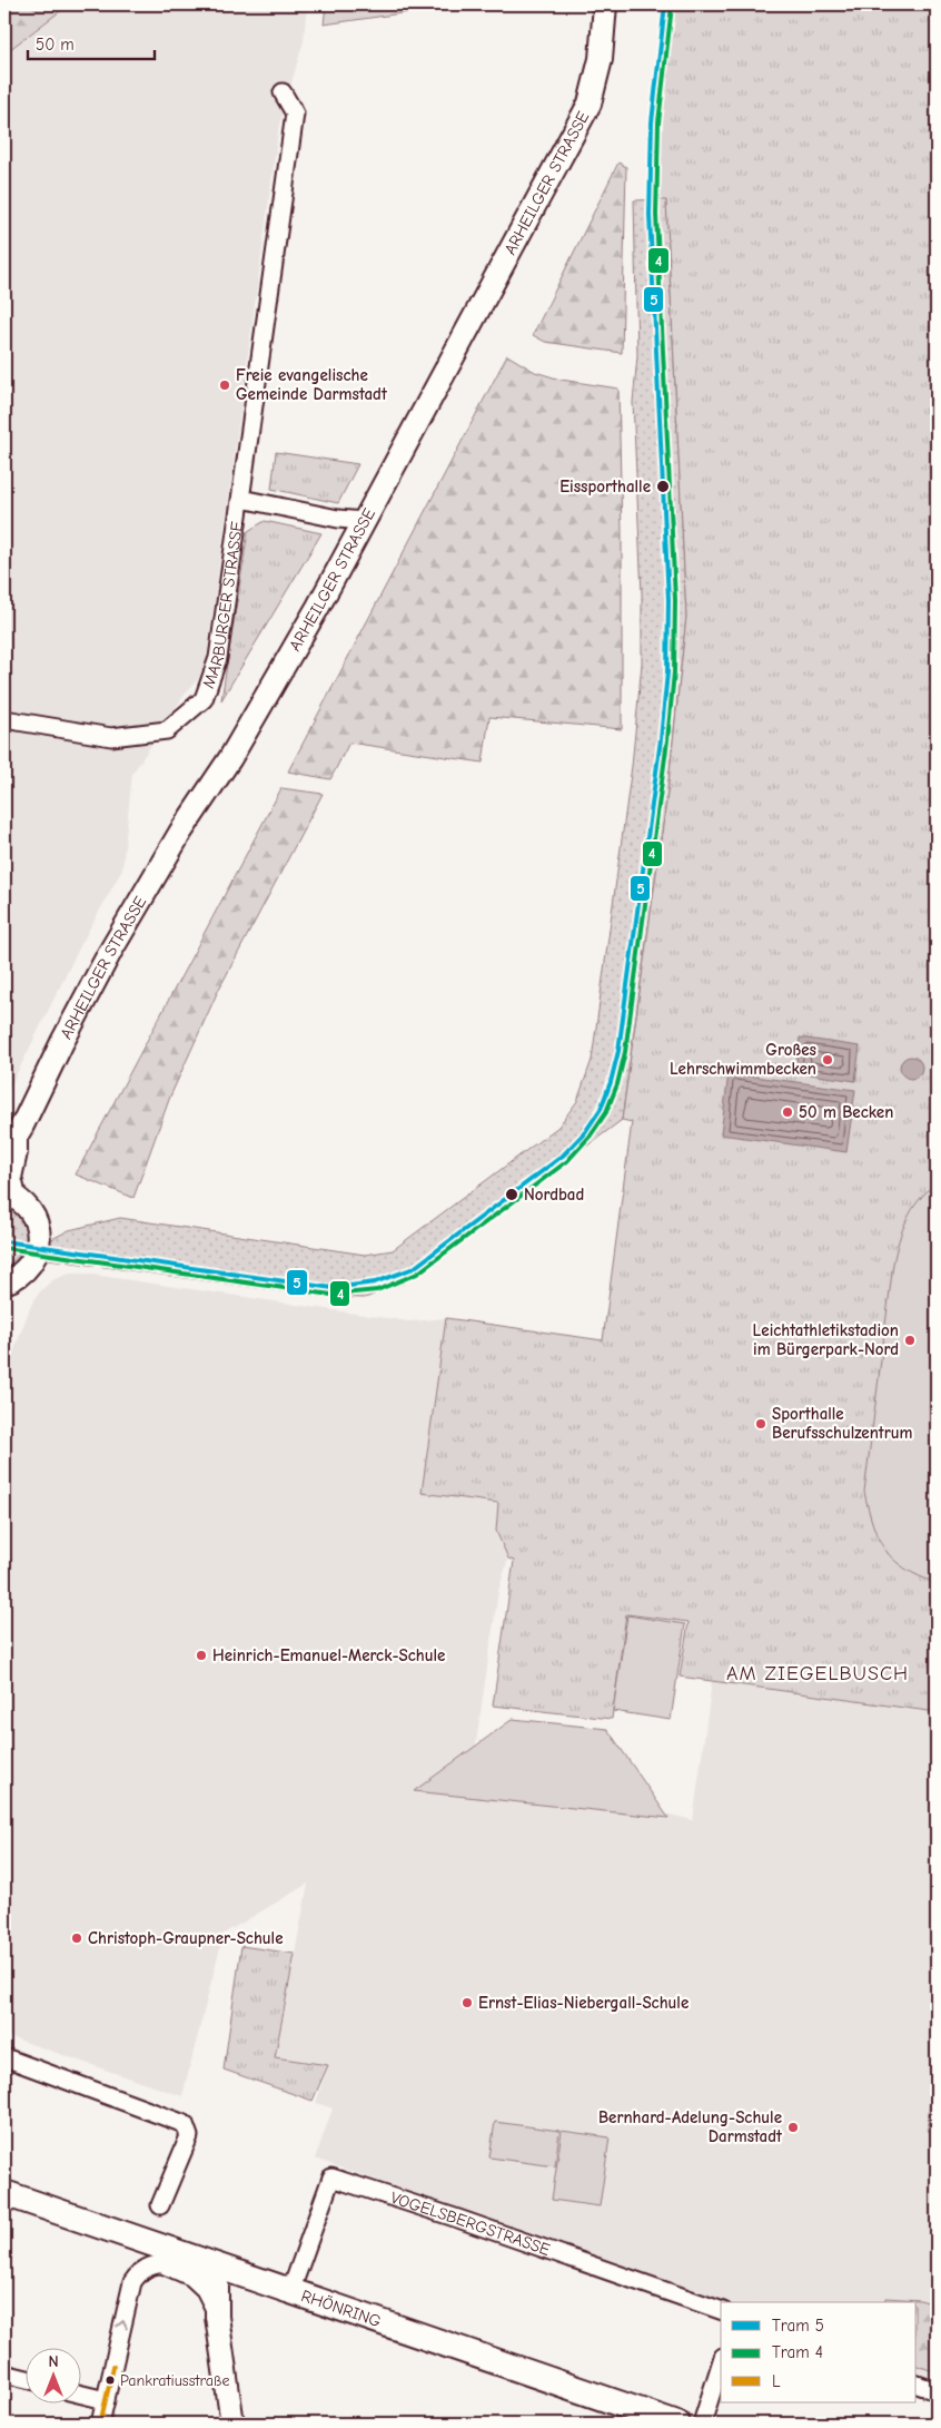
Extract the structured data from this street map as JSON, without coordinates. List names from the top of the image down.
{
  "streets": {
    "main road": ["RHÖNRING"],
    "street": ["ARHEILGER STRASSE", "MARBURGER STRASSE", "VOGELSBERGSTRASSE"]
  },
  "crossings": [
    ["ARHEILGER STRASSE", "MARBURGER STRASSE"],
    ["VOGELSBERGSTRASSE", "RHÖNRING"]
  ],
  "districts": ["AM ZIEGELBUSCH"],
  "places": [
    "Freie evangelische Gemeinde Darmstadt",
    "Eissporthalle",
    "Großes Lehrschwimmbecken",
    "50 m Becken",
    "Nordbad",
    "Leichtathletikstadion im Bürgerpark-Nord",
    "Sporthalle Berufsschulzentrum",
    "Heinrich-Emanuel-Merck-Schule",
    "Christoph-Graupner-Schule",
    "Ernst-Elias-Niebergall-Schule",
    "Bernhard-Adelung-Schule Darmstadt",
    "Pankratiusstraße"
  ],
  "lines": ["tram line 5", "tram line 4", "transit line L"],
  "legend": ["Tram 5", "Tram 4", "L"],
  "scale_bar": "50 m",
  "north": "top"
}
